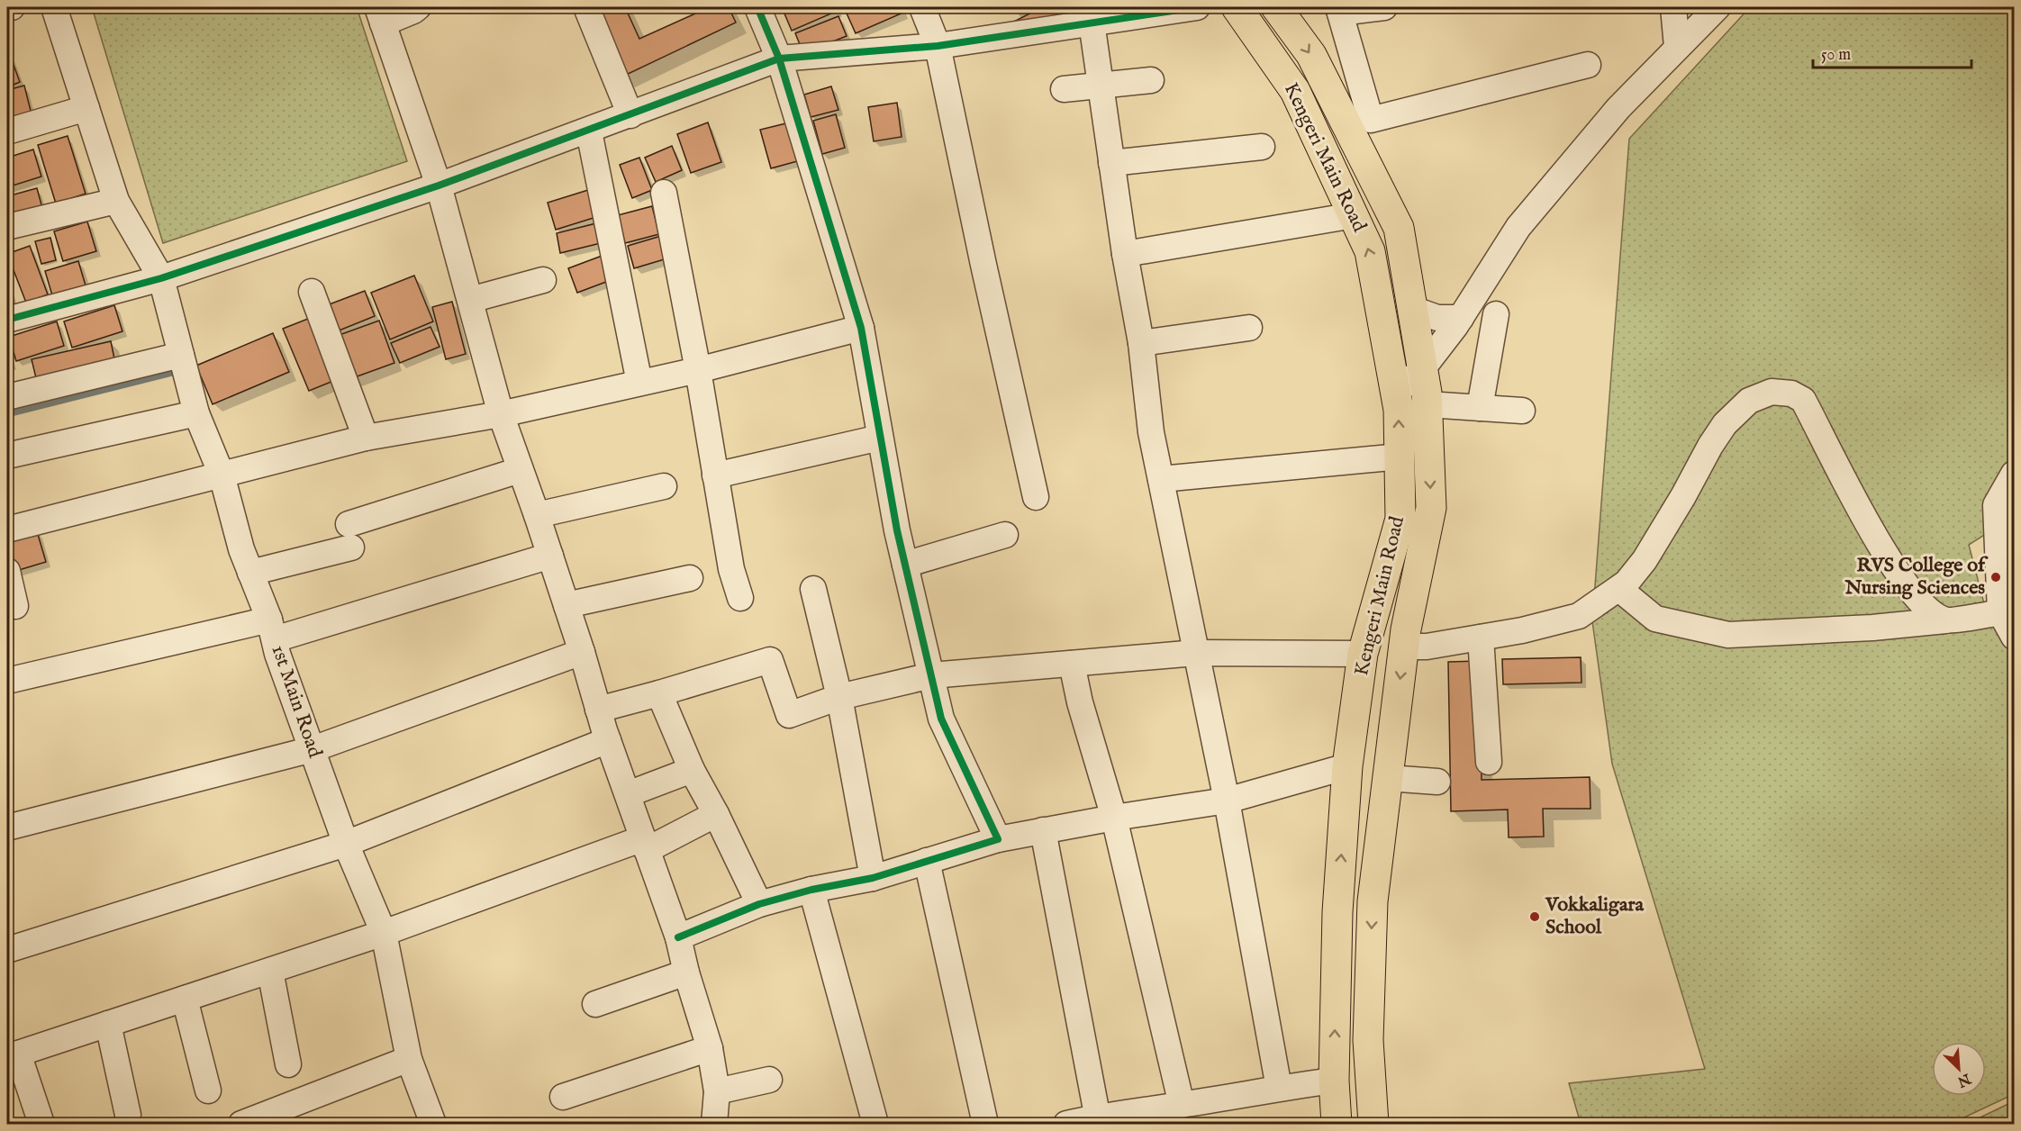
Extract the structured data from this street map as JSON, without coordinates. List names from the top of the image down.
{
  "streets": {
    "main road": ["Kengeri Main Road"],
    "street": ["1st Main Road"]
  },
  "places": ["RVS College of Nursing Sciences", "Vokkaligara School"],
  "scale_bar": "50 m",
  "north": "bottom right"
}
